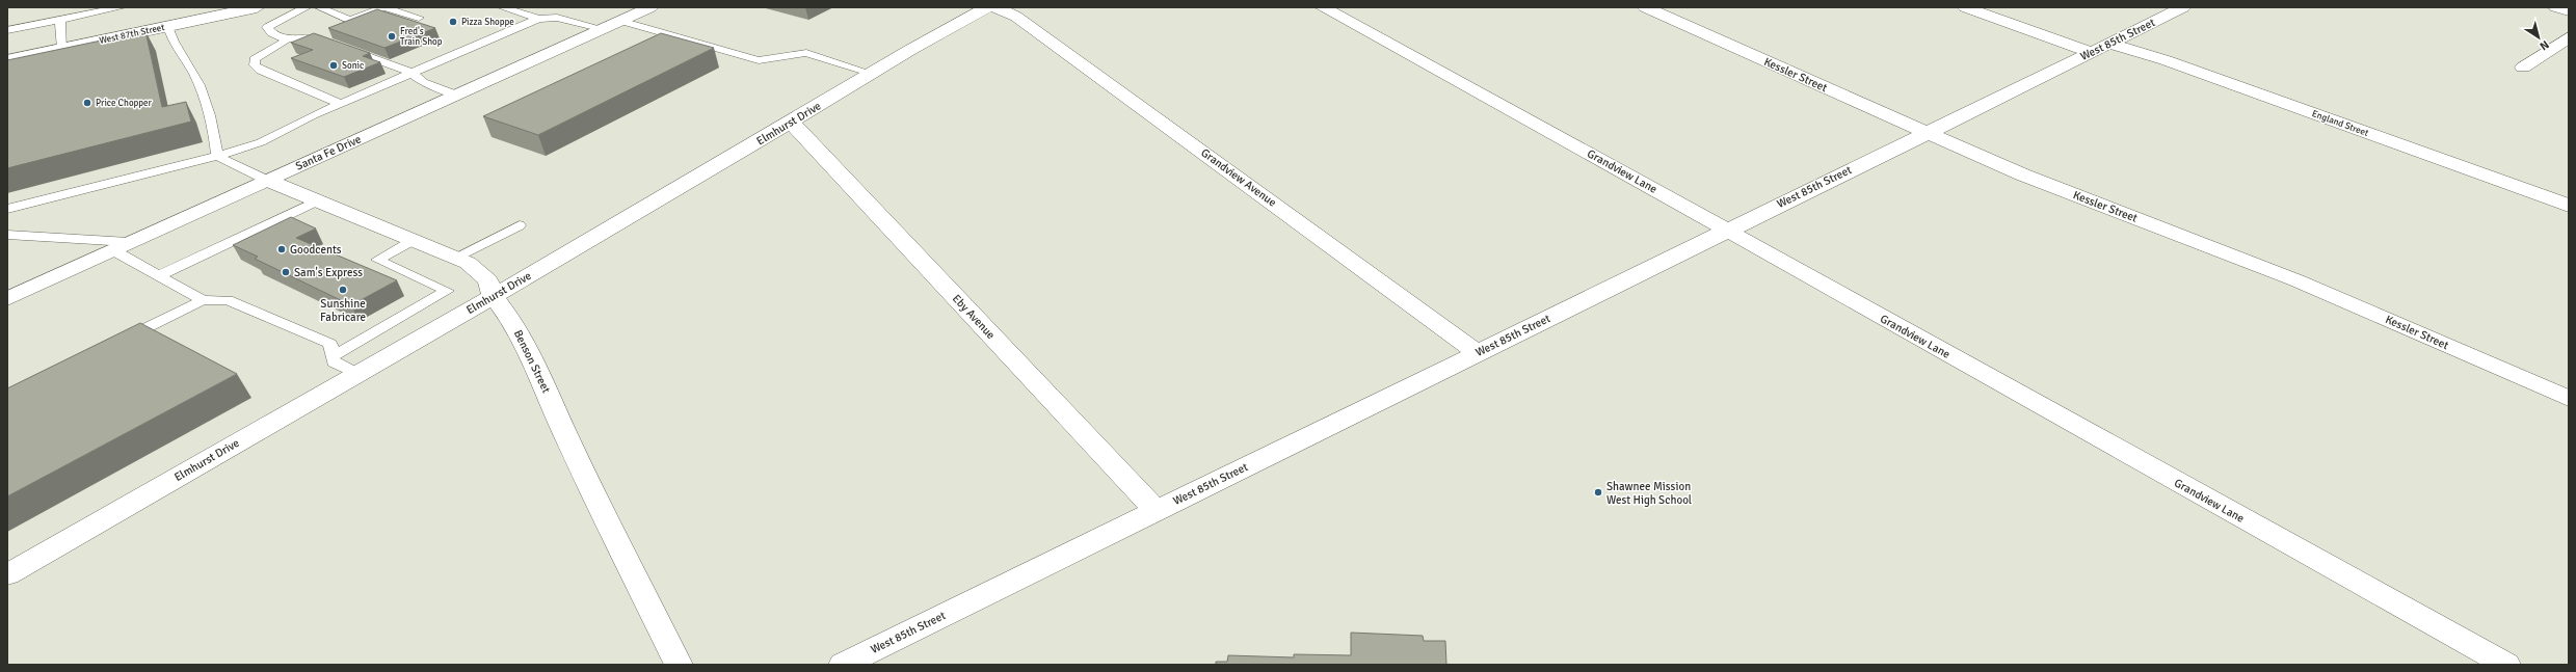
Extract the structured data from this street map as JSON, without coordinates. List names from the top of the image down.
{
  "streets": {
    "street": [
      "West 87th Street",
      "West 85th Street",
      "Kessler Street",
      "Elmhurst Drive",
      "England Street",
      "Santa Fe Drive",
      "Grandview Lane",
      "Grandview Avenue",
      "Eby Avenue",
      "Benson Street"
    ]
  },
  "crossings": [
    ["West 85th Street", "Kessler Street"],
    ["West 85th Street", "England Street"],
    ["West 85th Street", "Grandview Lane"],
    ["West 85th Street", "Grandview Avenue"],
    ["West 85th Street", "Eby Avenue"],
    ["Elmhurst Drive", "Eby Avenue"],
    ["Elmhurst Drive", "Benson Street"],
    ["Santa Fe Drive", "Benson Street"]
  ],
  "places": [
    "Pizza Shoppe",
    "Fred's Train Shop",
    "Sonic",
    "Price Chopper",
    "Goodcents",
    "Sam's Express",
    "Sunshine Fabricare",
    "Shawnee Mission West High School"
  ],
  "north": "bottom right"
}
